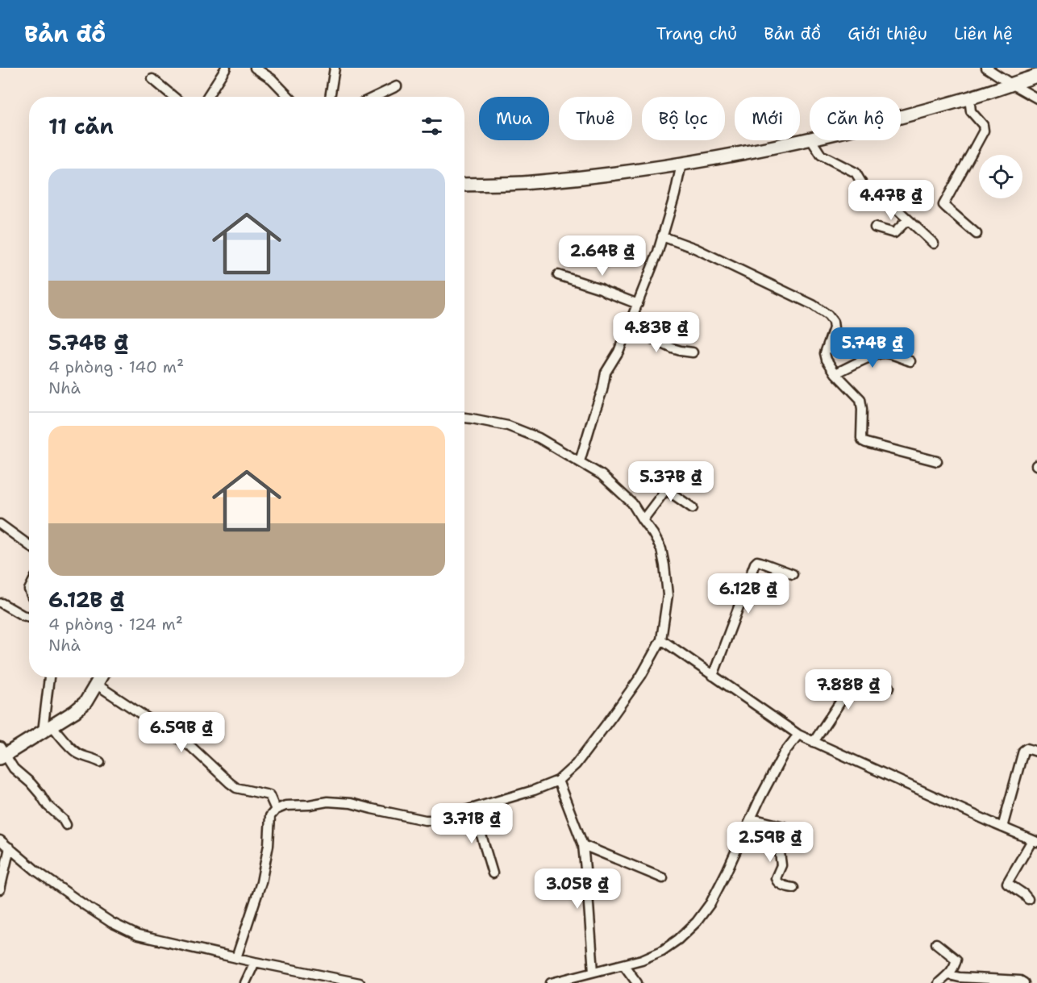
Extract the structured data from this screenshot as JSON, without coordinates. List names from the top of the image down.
{
  "page": {
    "header": "Bản đồ",
    "nav": [
      "Trang chủ",
      "Bản đồ",
      "Giới thiệu",
      "Liên hệ"
    ],
    "chip": [
      "Mua",
      "Thuê",
      "Bộ lọc",
      "Mới",
      "Căn hộ"
    ],
    "heading": "11 căn",
    "list": [
      {
        "name": "5.74B ₫",
        "note": "4 phòng · 140 m² · Nhà"
      },
      {
        "name": "6.12B ₫",
        "note": "4 phòng · 124 m² · Nhà"
      }
    ],
    "price": [
      "4.47B ₫",
      "2.64B ₫",
      "4.83B ₫",
      "5.74B ₫",
      "5.37B ₫",
      "6.12B ₫",
      "7.88B ₫",
      "6.59B ₫",
      "3.71B ₫",
      "2.59B ₫",
      "3.05B ₫"
    ]
  }
}
